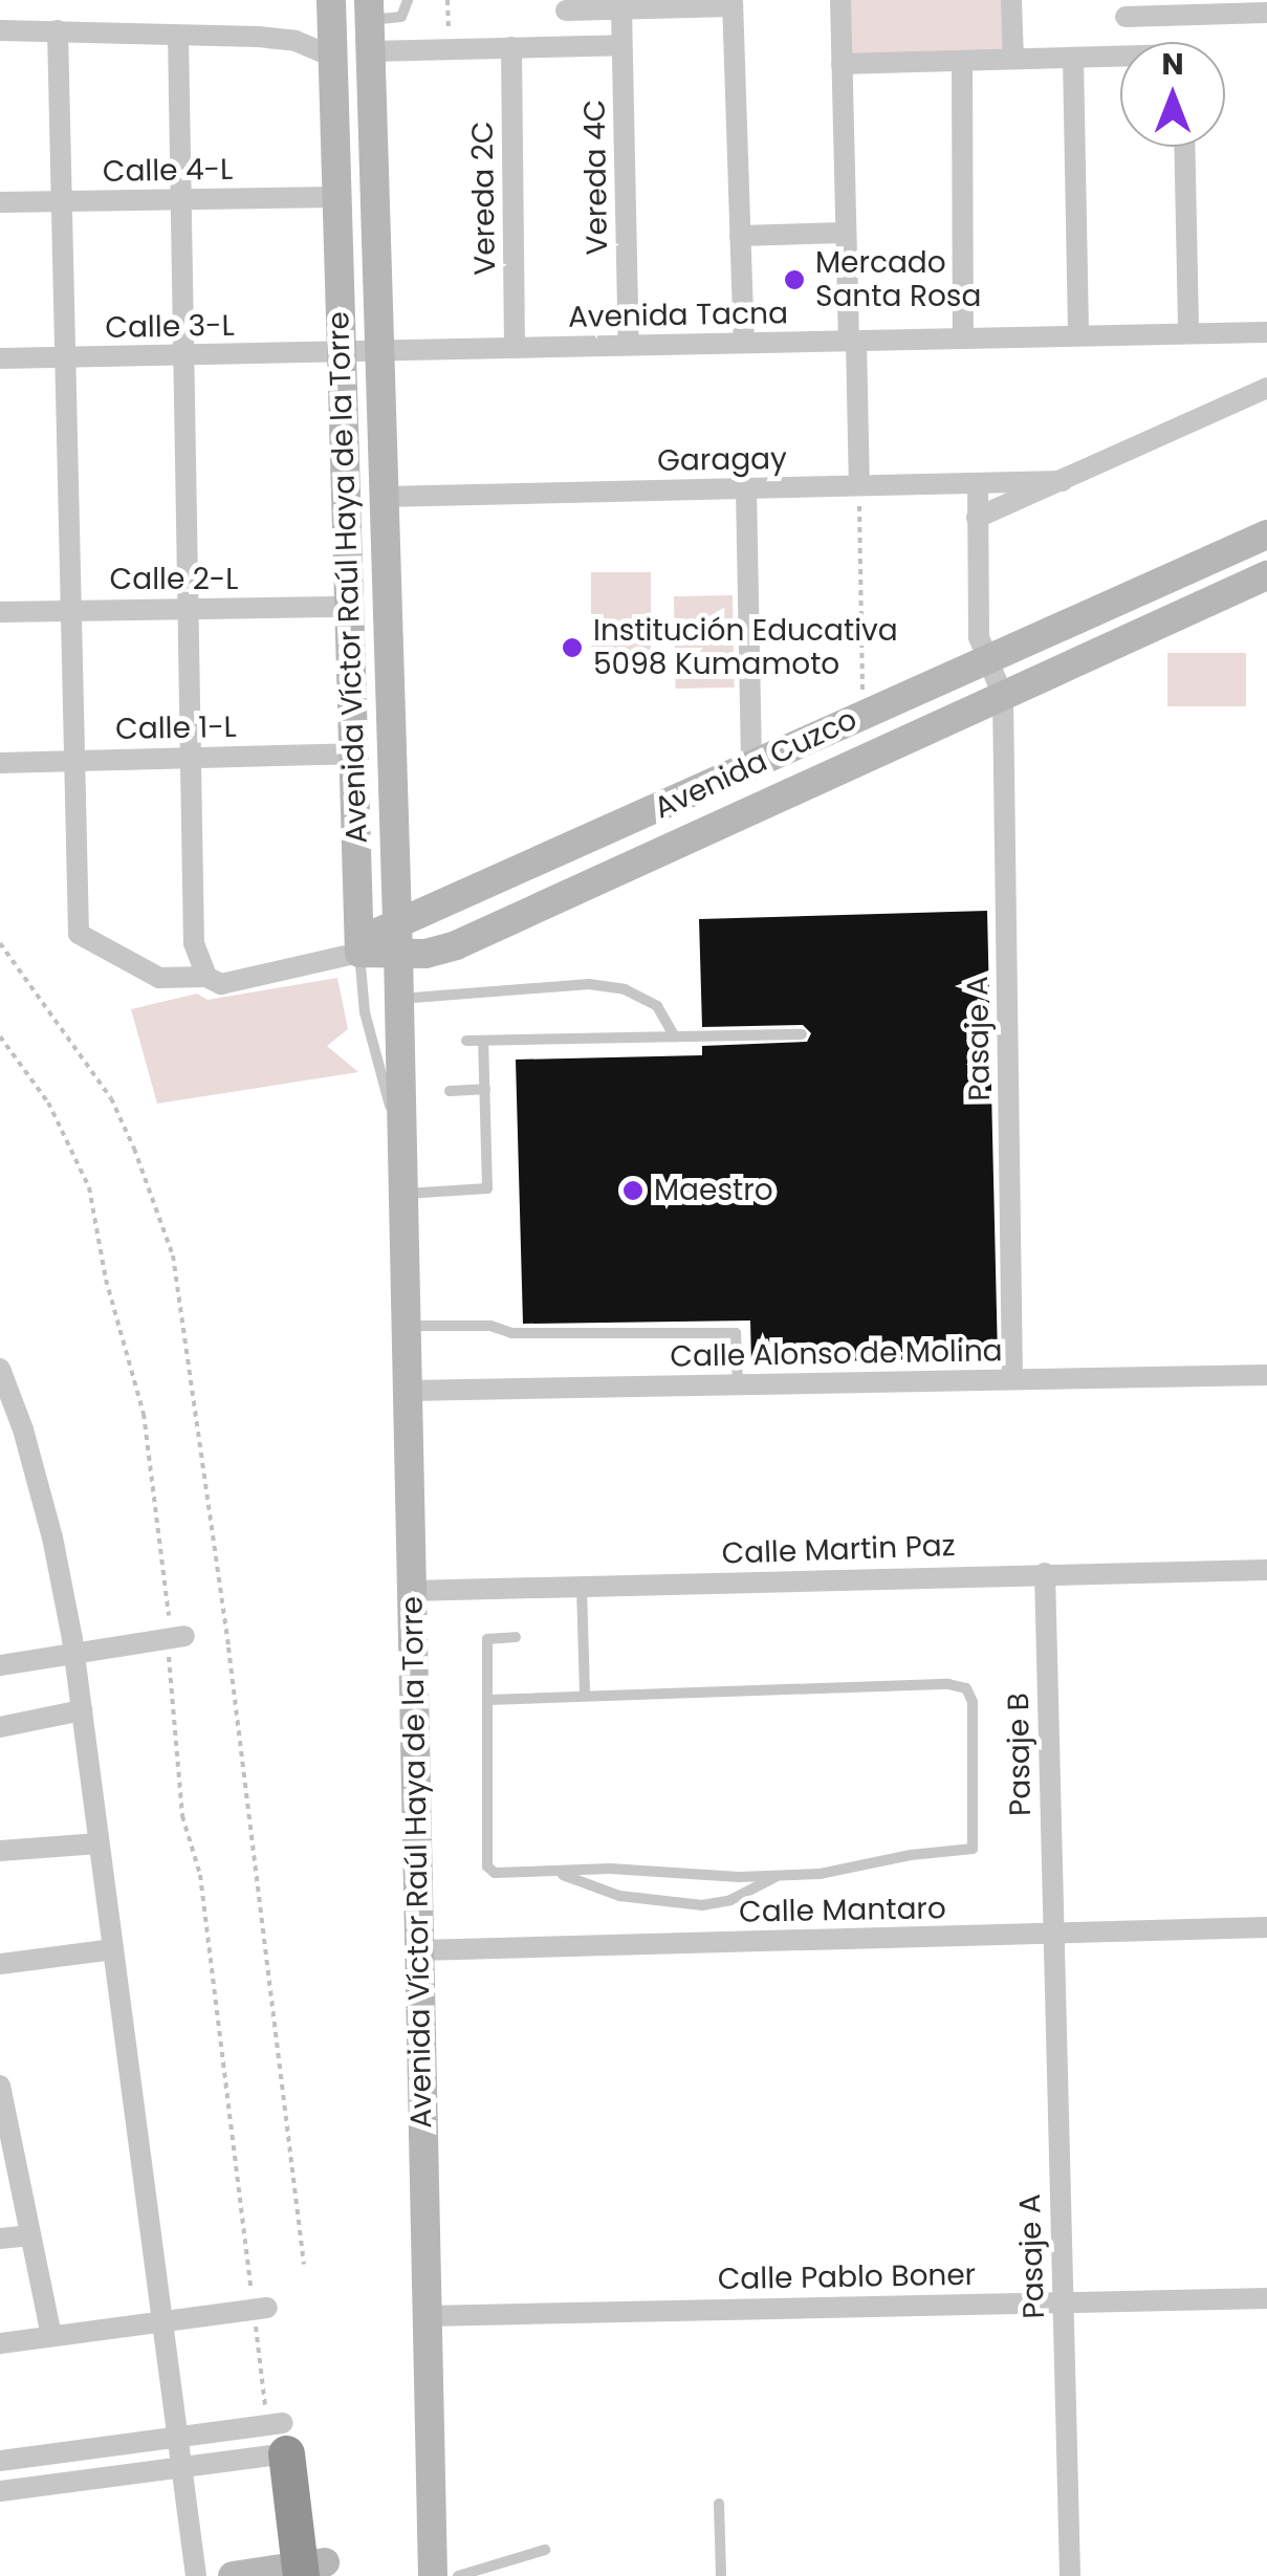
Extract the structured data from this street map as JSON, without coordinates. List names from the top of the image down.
{
  "streets": {
    "street": [
      "Calle 4-L",
      "Vereda 4C",
      "Vereda 2C",
      "Avenida Tacna",
      "Calle 3-L",
      "Garagay",
      "Avenida Víctor Raúl Haya de la Torre",
      "Calle 2-L",
      "Calle 1-L",
      "Avenida Cuzco",
      "Pasaje A",
      "Calle Alonso de Molina",
      "Calle Martin Paz",
      "Pasaje B",
      "Calle Mantaro",
      "Calle Pablo Boner"
    ]
  },
  "crossings": [
    ["Calle 4-L", "Avenida Víctor Raúl Haya de la Torre"],
    ["Vereda 4C", "Avenida Tacna"],
    ["Vereda 2C", "Avenida Tacna"],
    ["Avenida Tacna", "Calle 3-L"],
    ["Avenida Tacna", "Avenida Víctor Raúl Haya de la Torre"],
    ["Calle 3-L", "Avenida Víctor Raúl Haya de la Torre"],
    ["Garagay", "Avenida Víctor Raúl Haya de la Torre"],
    ["Avenida Víctor Raúl Haya de la Torre", "Calle 2-L"],
    ["Avenida Víctor Raúl Haya de la Torre", "Calle 1-L"],
    ["Avenida Víctor Raúl Haya de la Torre", "Avenida Cuzco"],
    ["Avenida Víctor Raúl Haya de la Torre", "Calle Alonso de Molina"],
    ["Avenida Víctor Raúl Haya de la Torre", "Calle Martin Paz"],
    ["Avenida Víctor Raúl Haya de la Torre", "Calle Mantaro"],
    ["Avenida Víctor Raúl Haya de la Torre", "Calle Pablo Boner"],
    ["Avenida Cuzco", "Pasaje A"],
    ["Pasaje A", "Calle Alonso de Molina"],
    ["Pasaje A", "Pasaje B"],
    ["Pasaje A", "Calle Mantaro"],
    ["Pasaje A", "Calle Pablo Boner"],
    ["Calle Martin Paz", "Pasaje B"],
    ["Pasaje B", "Calle Mantaro"]
  ],
  "places": ["Mercado Santa Rosa", "Institución Educativa 5098 Kumamoto", "Maestro"],
  "north": "top"
}
